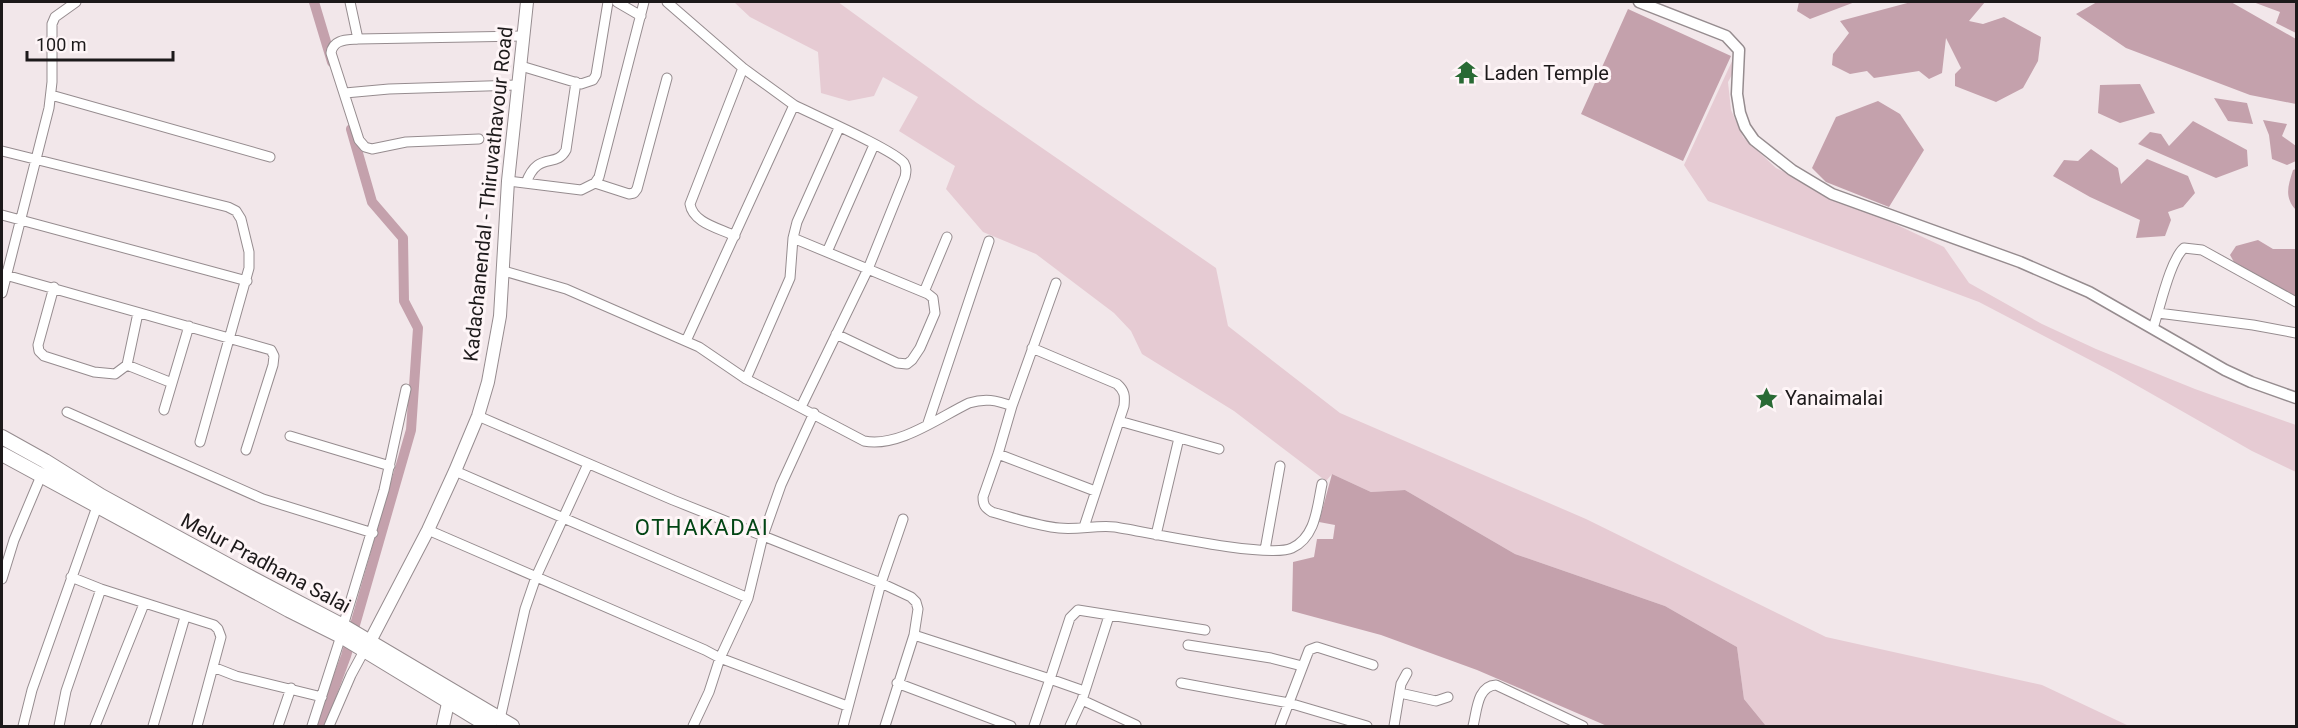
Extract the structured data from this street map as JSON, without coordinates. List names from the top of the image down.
{
  "streets": {
    "main road": ["Kadachanendal - Thiruvathavour Road", "Melur Pradhana Salai"]
  },
  "crossings": [
    ["Kadachanendal - Thiruvathavour Road", "Melur Pradhana Salai"]
  ],
  "districts": ["OTHAKADAI"],
  "places": {
    "temple": ["Laden Temple"],
    "place": ["Yanaimalai"]
  },
  "scale_bar": "100 m"
}
